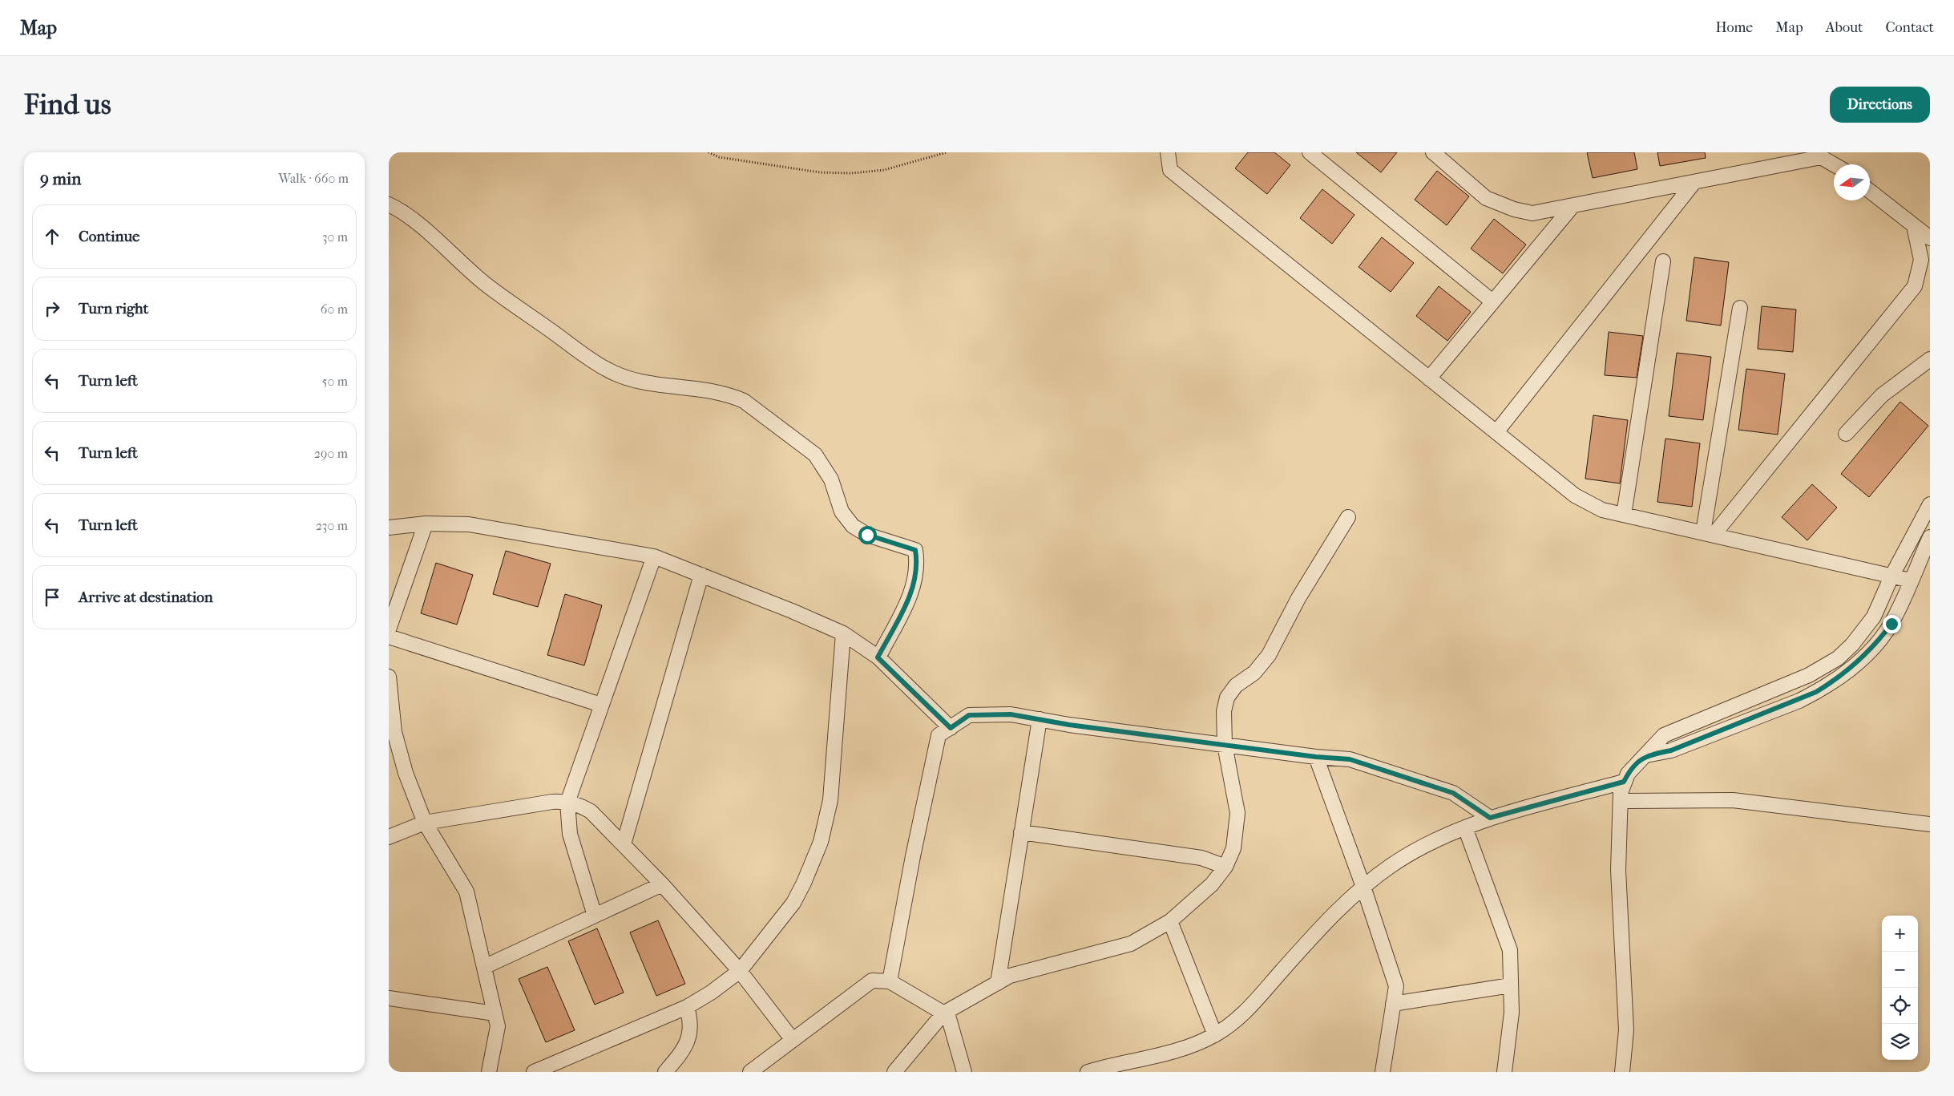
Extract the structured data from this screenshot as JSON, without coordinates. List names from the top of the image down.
{
  "north": "left",
  "page": {
    "header": "Map",
    "nav": [
      "Home",
      "Map",
      "About",
      "Contact"
    ],
    "buttons": "Directions",
    "title": "Find us",
    "heading": ["9 min", "Walk · 660 m"],
    "list": [
      ["Continue", "30 m"],
      ["Turn right", "60 m"],
      ["Turn left", "50 m"],
      ["Turn left", "290 m"],
      ["Turn left", "230 m"],
      "Arrive at destination"
    ],
    "map_buttons": ["+", "−"]
  }
}
